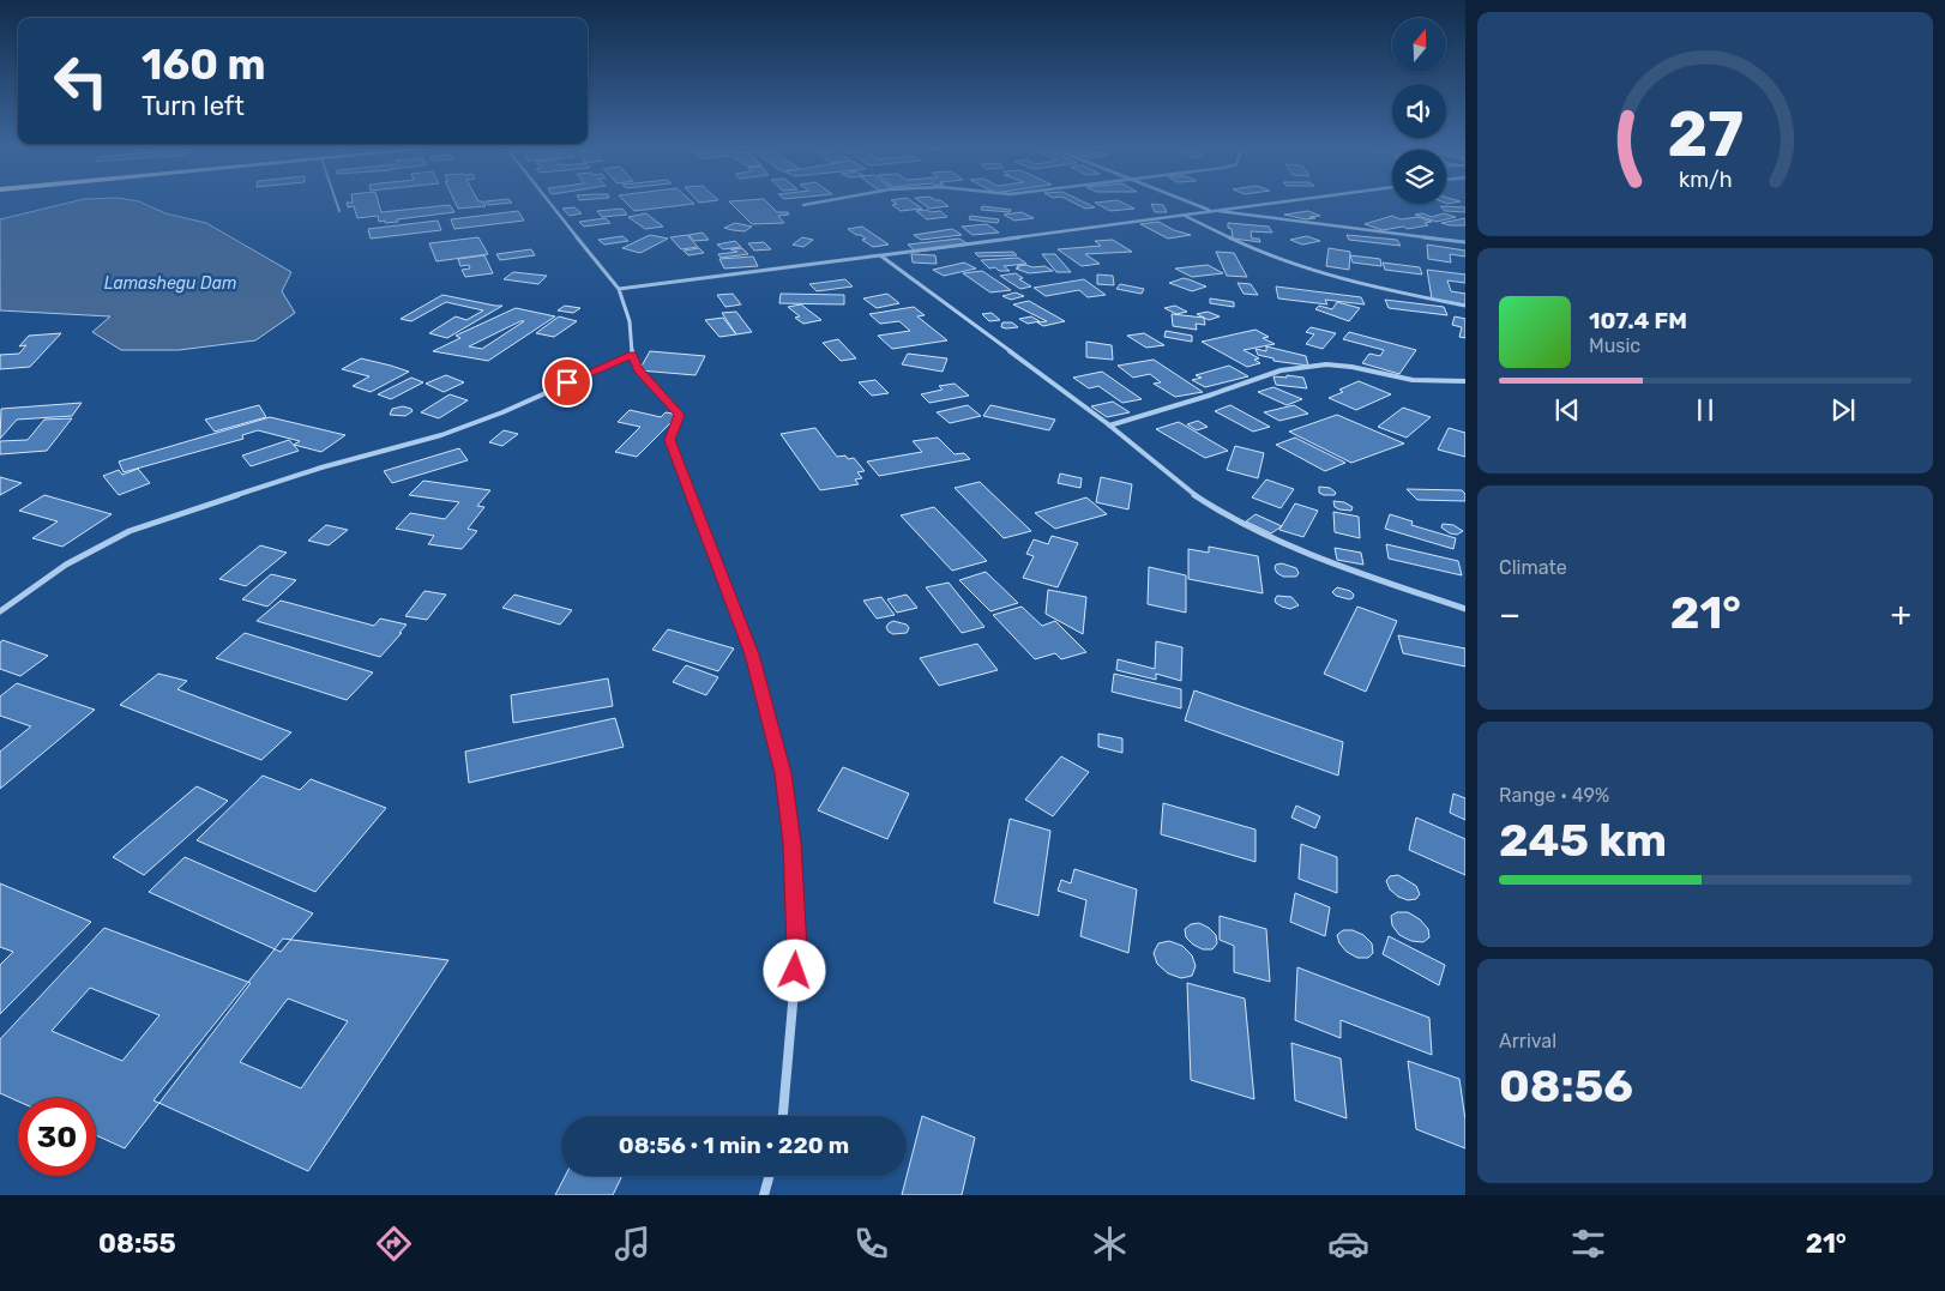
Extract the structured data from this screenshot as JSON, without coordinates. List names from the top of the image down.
{
  "water": ["Lamashegu Dam"],
  "north": "top",
  "page": {
    "turn": ["160 m", "Turn left"],
    "song": ["107.4 FM", "Music"],
    "tile": [
      "Climate",
      ["Range · 49%", "245 km"],
      ["Arrival", "08:56"]
    ],
    "heat": ["−", "21°", "+"],
    "limit": "30",
    "trip": "08:56 · 1 min · 220 m",
    "tabs": ["08:55", "21°"],
    "gauge": ["27", "km/h"]
  }
}
